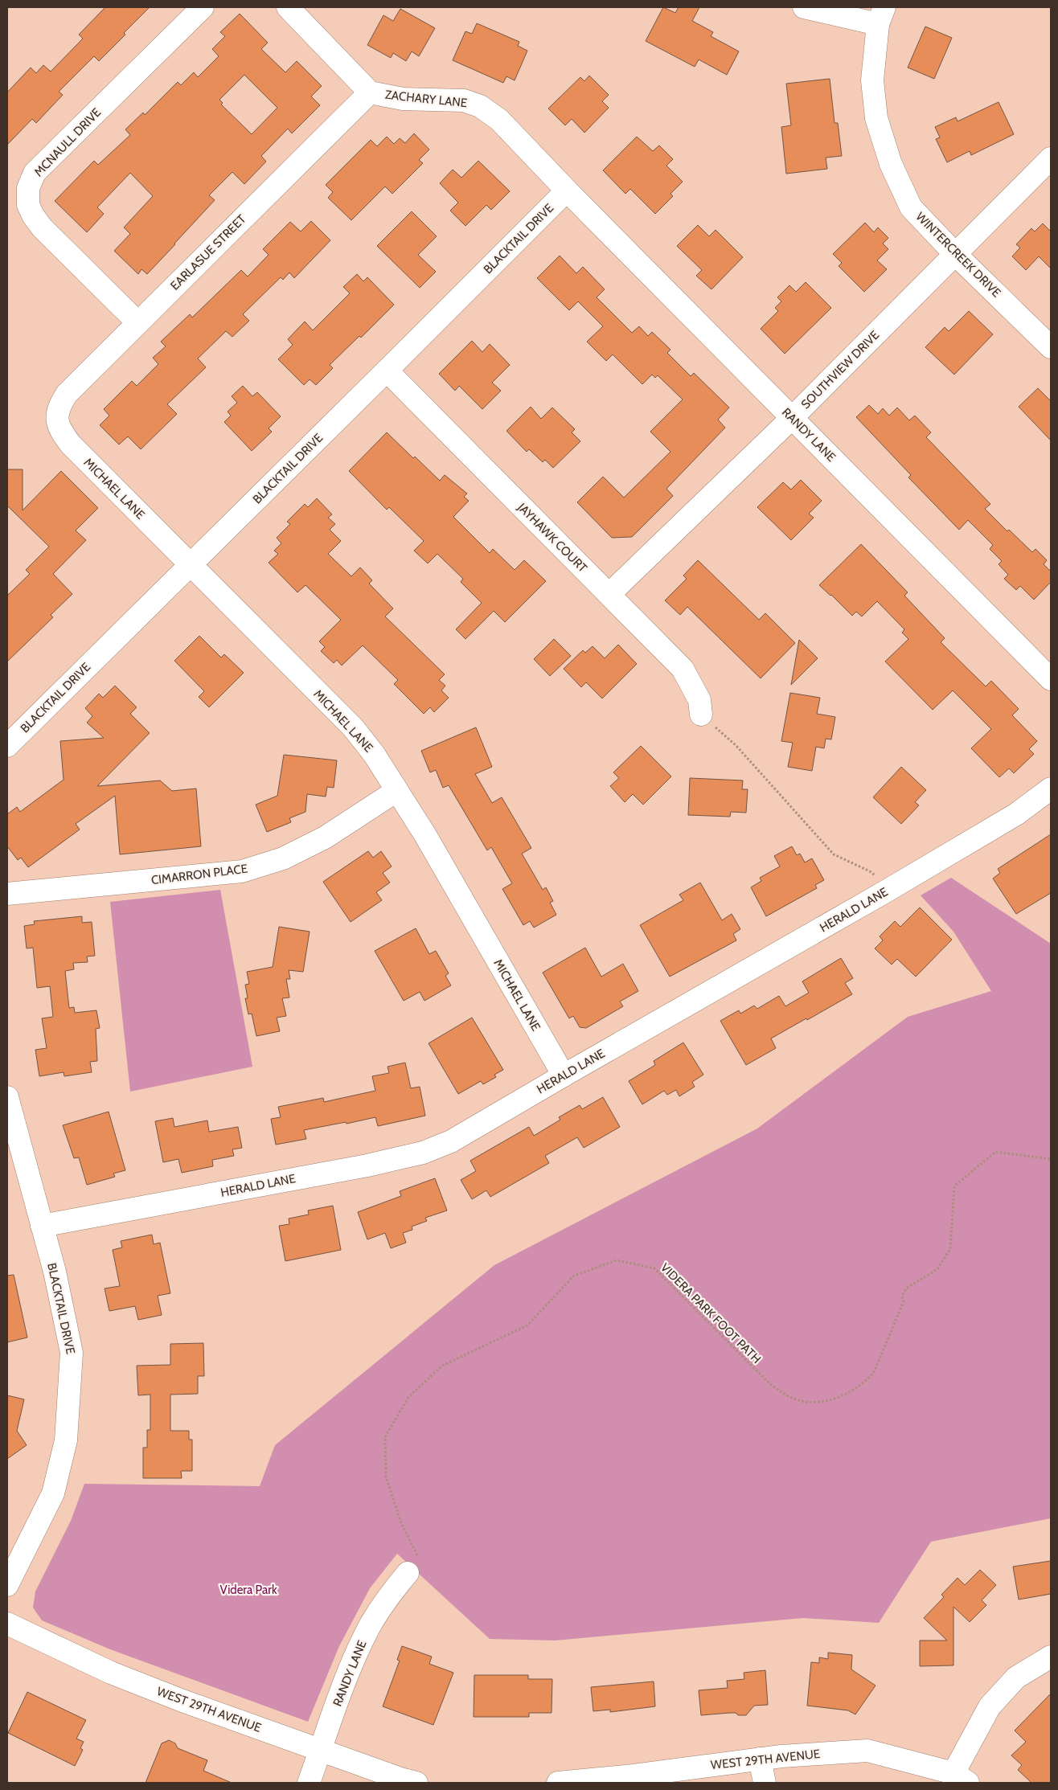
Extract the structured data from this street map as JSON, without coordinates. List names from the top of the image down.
{
  "streets": {
    "street": [
      "ZACHARY LANE",
      "MCNAULL DRIVE",
      "BLACKTAIL DRIVE",
      "EARLASUE STREET",
      "WINTERCREEK DRIVE",
      "SOUTHVIEW DRIVE",
      "RANDY LANE",
      "MICHAEL LANE",
      "JAYHAWK COURT",
      "CIMARRON PLACE",
      "HERALD LANE",
      "WEST 29TH AVENUE"
    ],
    "path": ["VIDERA PARK FOOT PATH"]
  },
  "crossings": [
    ["ZACHARY LANE", "BLACKTAIL DRIVE"],
    ["ZACHARY LANE", "EARLASUE STREET"],
    ["ZACHARY LANE", "RANDY LANE"],
    ["MCNAULL DRIVE", "EARLASUE STREET"],
    ["BLACKTAIL DRIVE", "RANDY LANE"],
    ["BLACKTAIL DRIVE", "MICHAEL LANE"],
    ["BLACKTAIL DRIVE", "JAYHAWK COURT"],
    ["BLACKTAIL DRIVE", "HERALD LANE"],
    ["EARLASUE STREET", "MICHAEL LANE"],
    ["WINTERCREEK DRIVE", "SOUTHVIEW DRIVE"],
    ["SOUTHVIEW DRIVE", "RANDY LANE"],
    ["SOUTHVIEW DRIVE", "JAYHAWK COURT"],
    ["RANDY LANE", "VIDERA PARK FOOT PATH"],
    ["RANDY LANE", "WEST 29TH AVENUE"],
    ["MICHAEL LANE", "CIMARRON PLACE"],
    ["MICHAEL LANE", "HERALD LANE"]
  ],
  "parks": ["Videra Park"]
}
